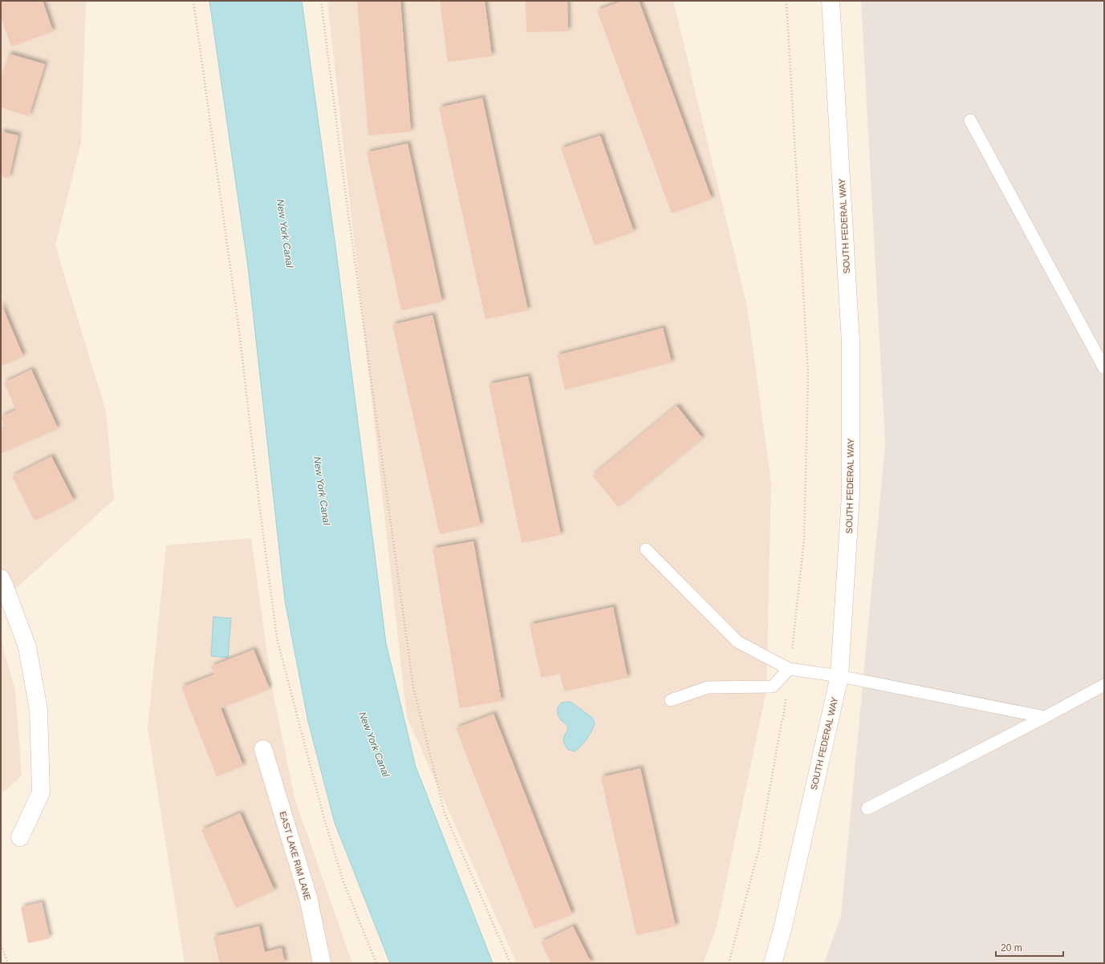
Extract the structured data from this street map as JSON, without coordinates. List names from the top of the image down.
{
  "streets": {
    "main road": ["SOUTH FEDERAL WAY", "EAST LAKE RIM LANE"]
  },
  "water": ["New York Canal"],
  "scale_bar": "20 m"
}
